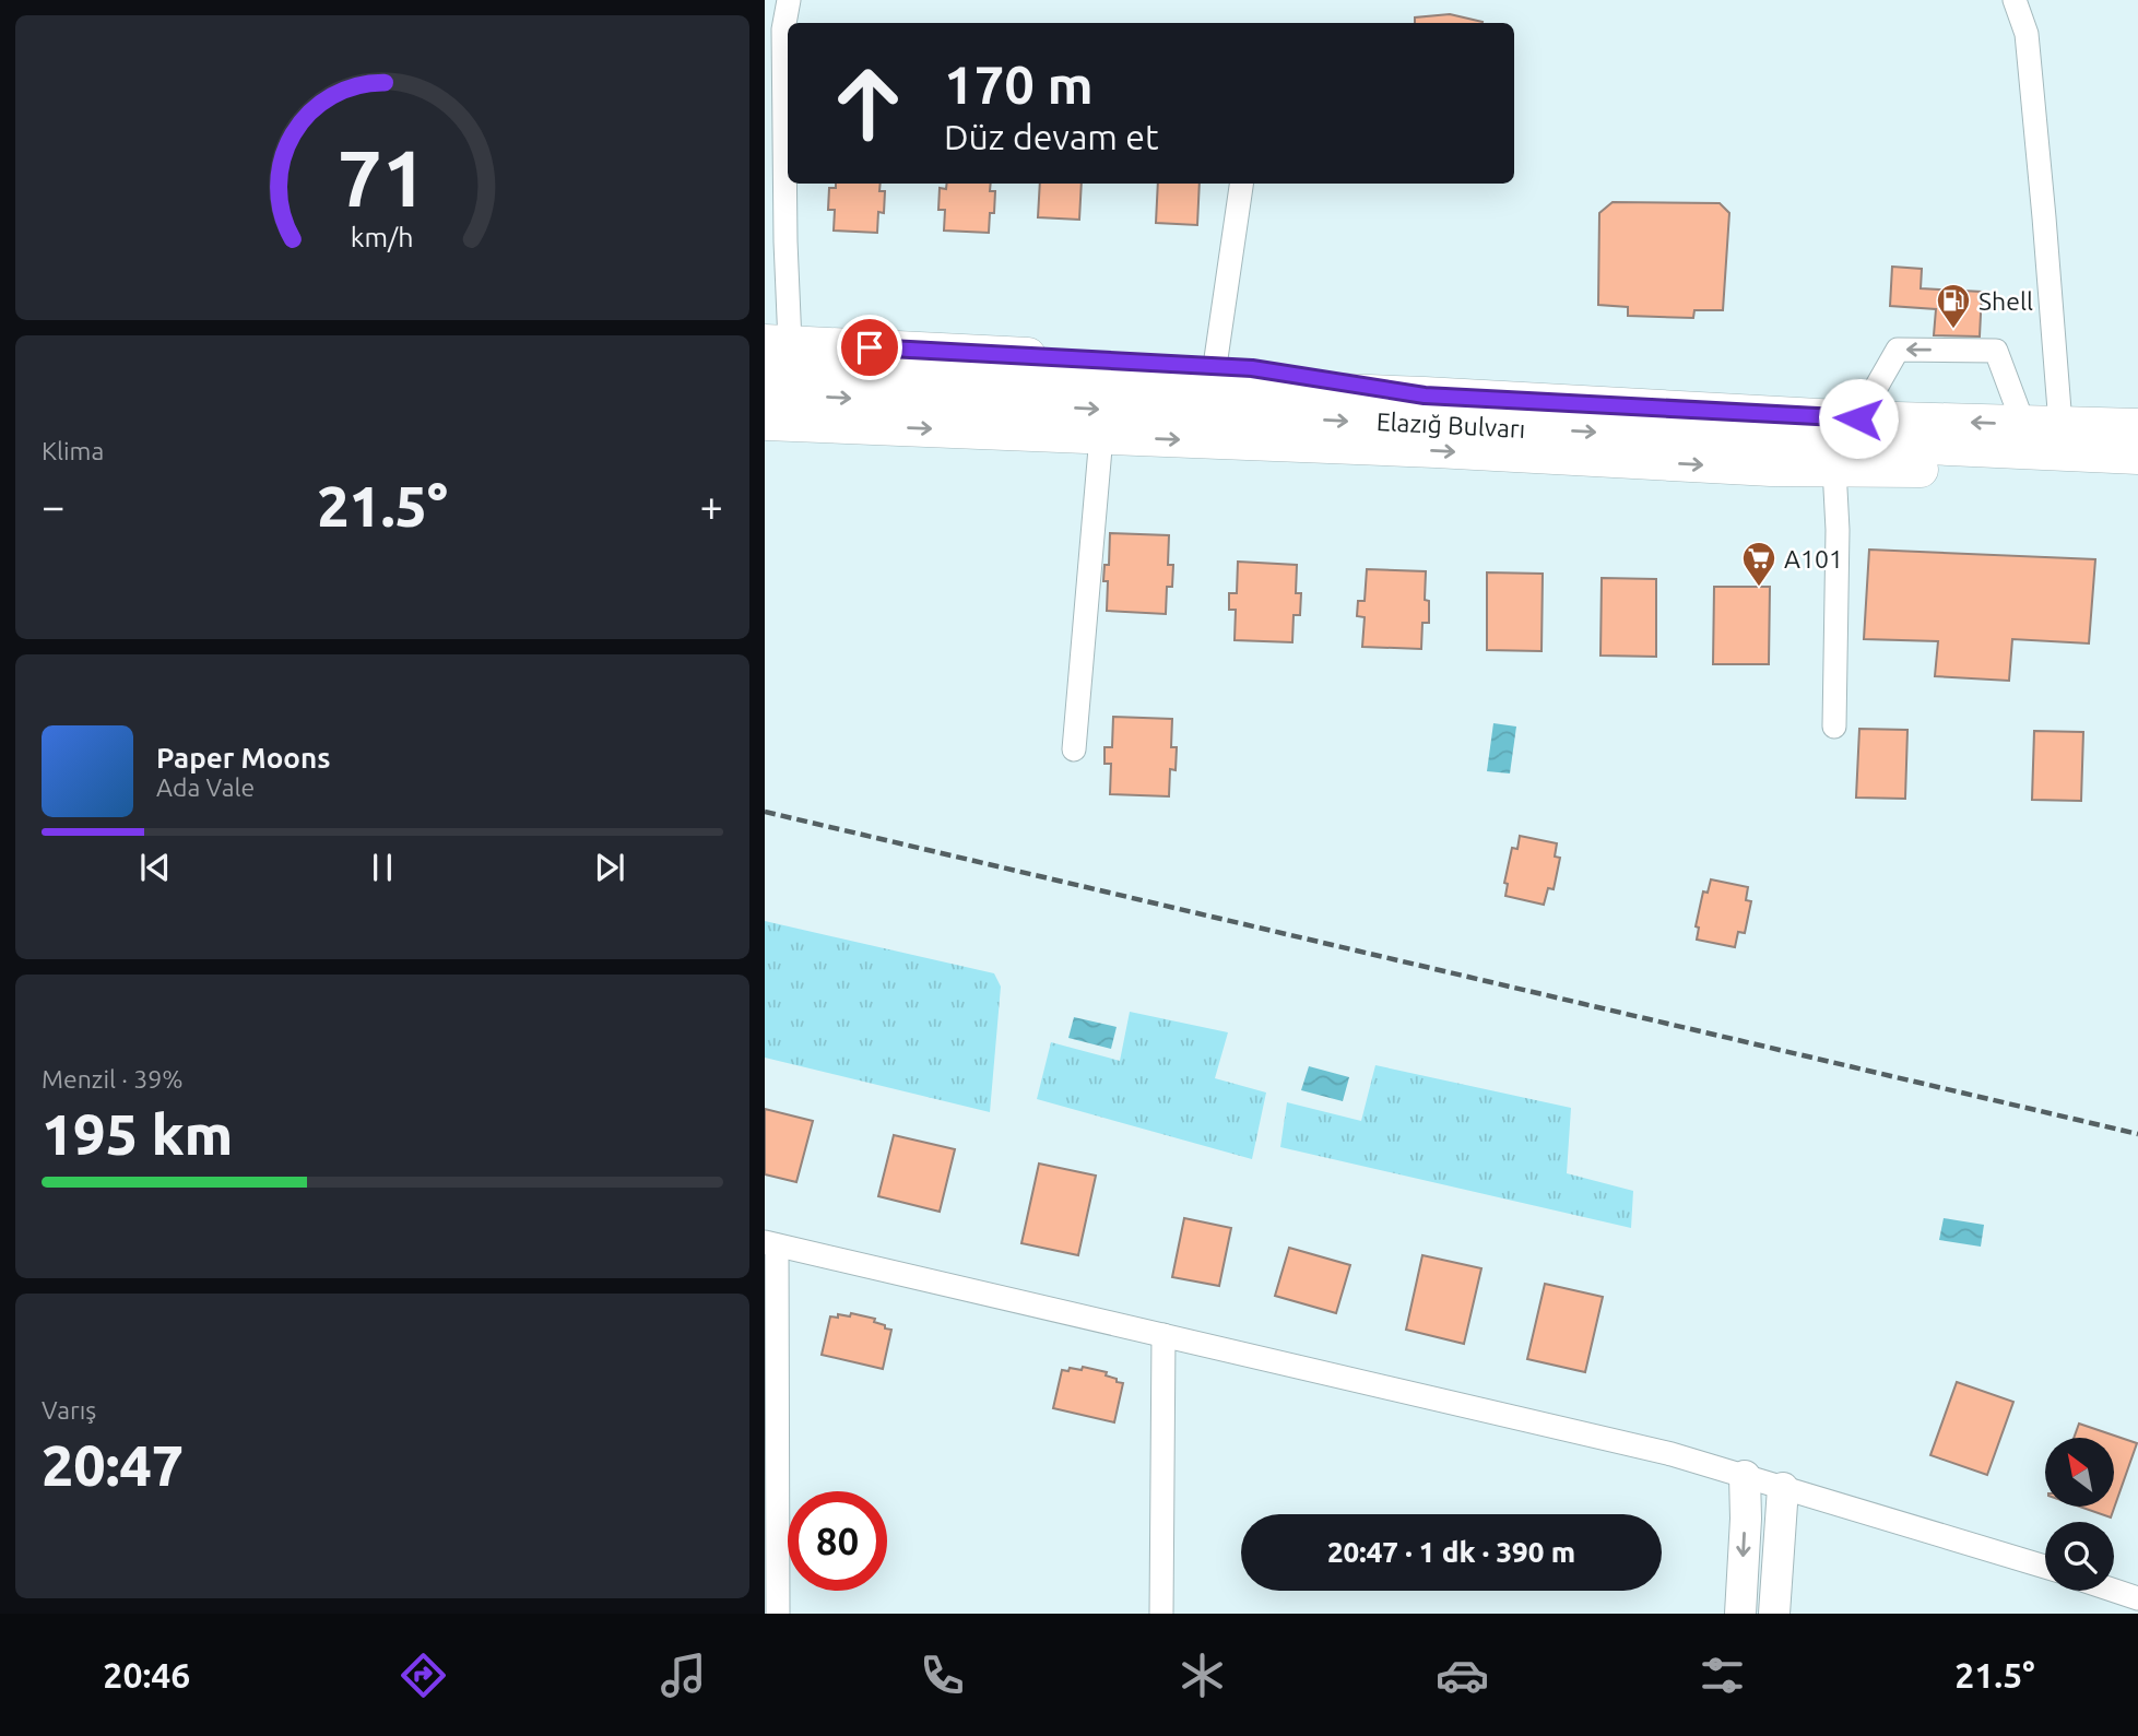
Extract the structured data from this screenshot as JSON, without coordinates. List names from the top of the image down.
{
  "streets": {
    "highway": ["Elazığ Bulvarı"]
  },
  "places": {
    "fuel station": ["Shell"],
    "supermarket": ["A101"]
  },
  "north": "top left",
  "page": {
    "turn": ["170 m", "Düz devam et"],
    "tile": [
      "Klima",
      ["Menzil · 39%", "195 km"],
      ["Varış", "20:47"]
    ],
    "heat": ["−", "21.5°", "+"],
    "song": ["Paper Moons", "Ada Vale"],
    "limit": "80",
    "trip": "20:47 · 1 dk · 390 m",
    "tabs": ["20:46", "21.5°"],
    "gauge": ["71", "km/h"]
  }
}
